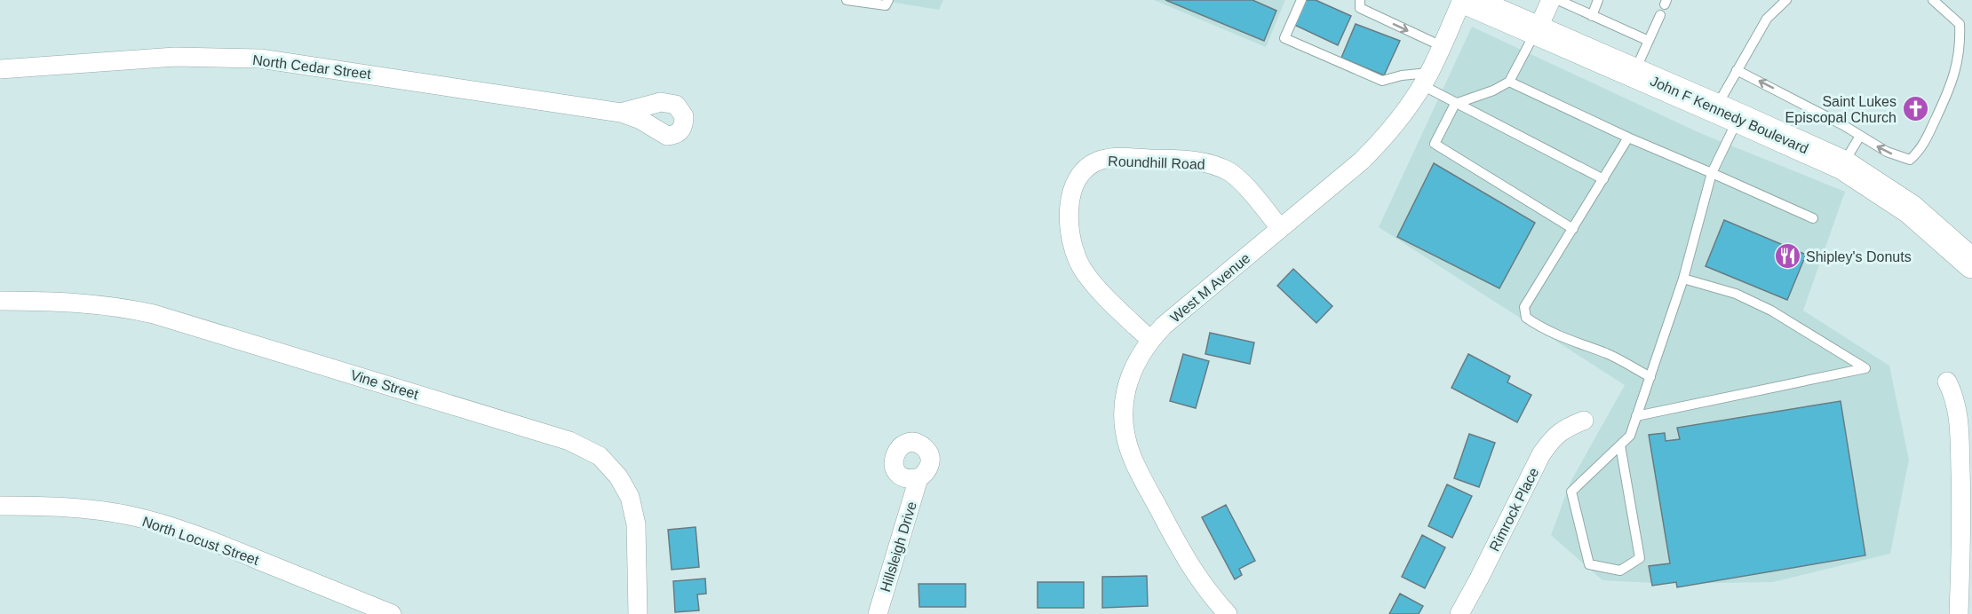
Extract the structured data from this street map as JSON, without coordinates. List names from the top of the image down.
{
  "streets": {
    "main road": ["John F Kennedy Boulevard"],
    "street": [
      "North Cedar Street",
      "Roundhill Road",
      "West M Avenue",
      "Vine Street",
      "Rimrock Place",
      "North Locust Street",
      "Hillsleigh Drive"
    ]
  },
  "crossings": [
    ["Roundhill Road", "West M Avenue"]
  ],
  "places": {
    "church": ["Saint Lukes Episcopal Church"],
    "restaurant": ["Shipley's Donuts"]
  }
}
